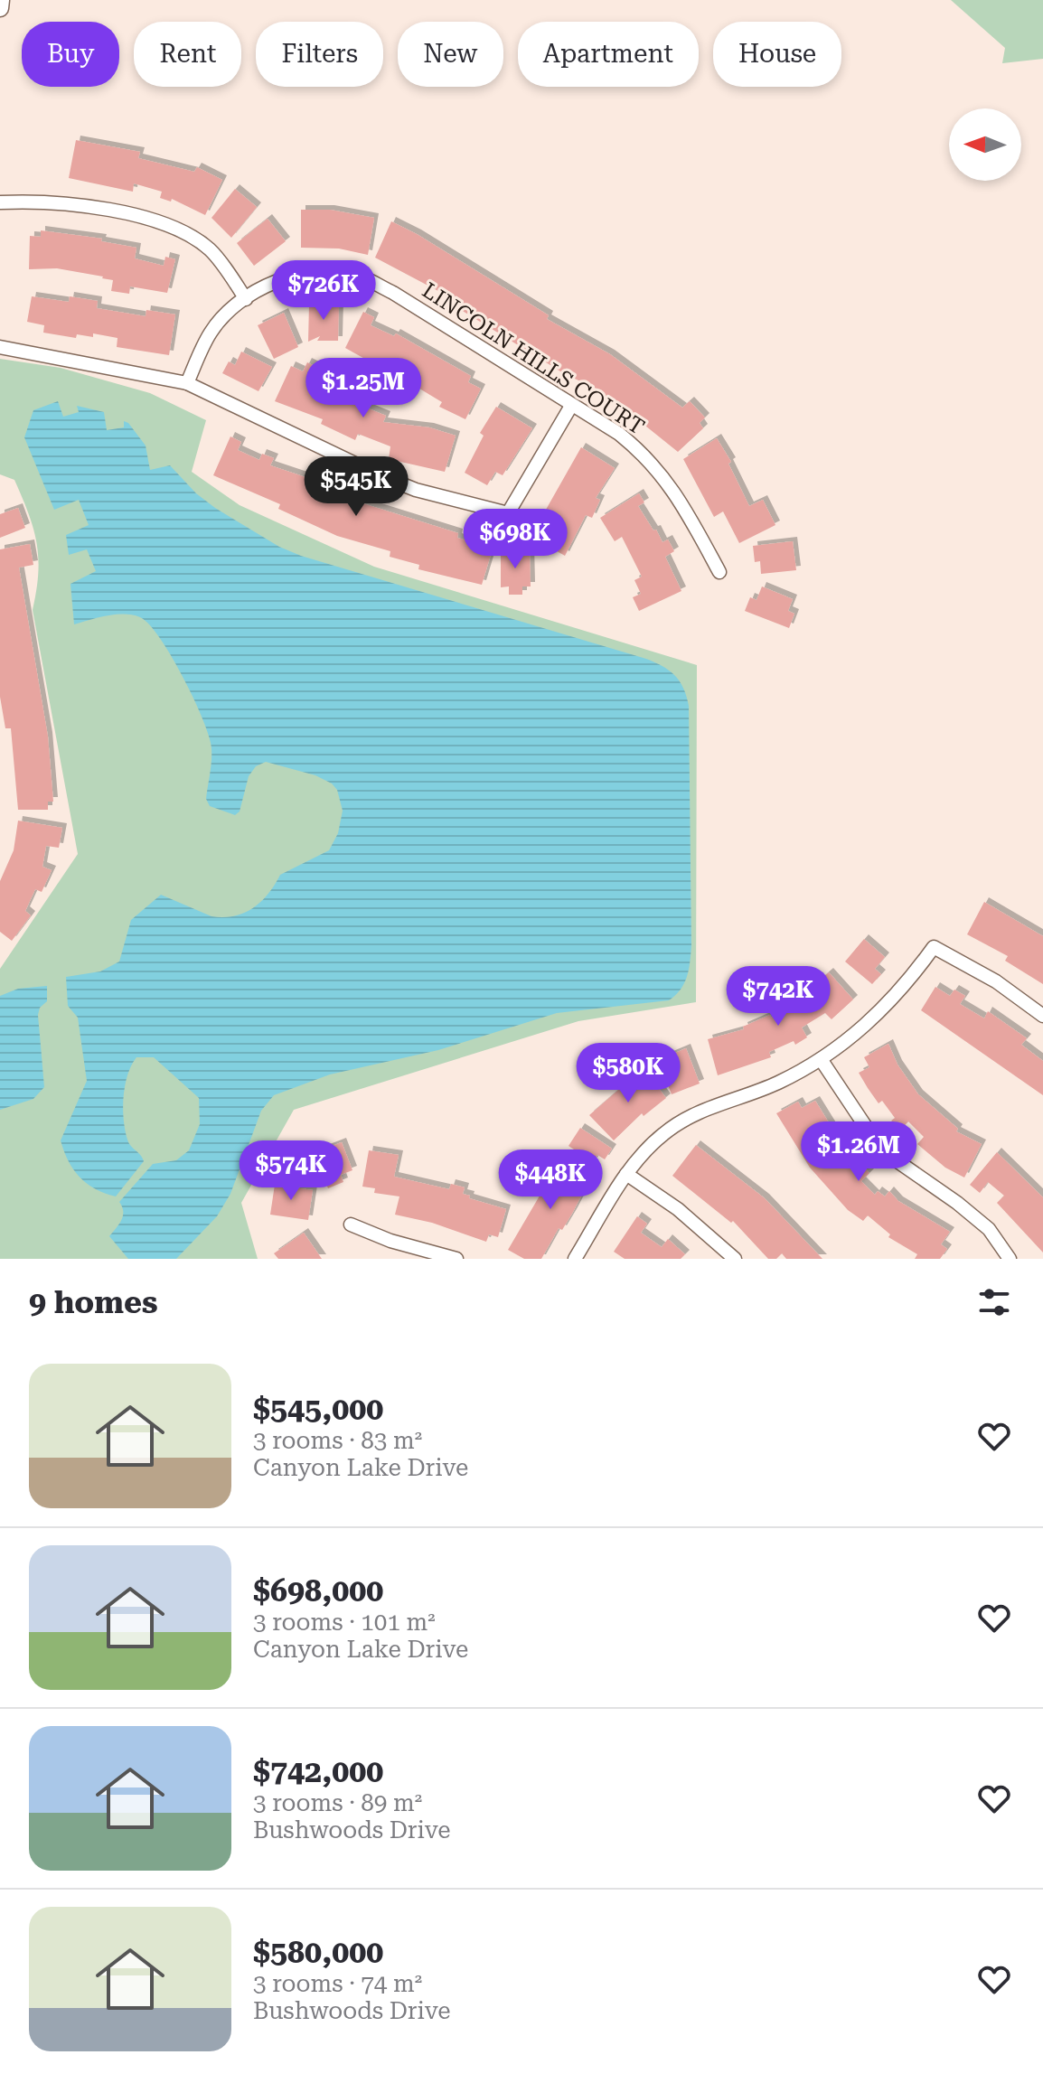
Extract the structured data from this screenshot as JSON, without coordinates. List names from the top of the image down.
{
  "streets": {
    "street": ["LINCOLN HILLS COURT"]
  },
  "north": "left",
  "page": {
    "chip": [
      "Buy",
      "Rent",
      "Filters",
      "New",
      "Apartment",
      "House"
    ],
    "price": [
      "$726K",
      "$1.25M",
      "$545K",
      "$698K",
      "$742K",
      "$580K",
      "$1.26M",
      "$574K",
      "$448K"
    ],
    "heading": "9 homes",
    "list": [
      {
        "name": "$545,000",
        "note": "3 rooms · 83 m² · Canyon Lake Drive"
      },
      {
        "name": "$698,000",
        "note": "3 rooms · 101 m² · Canyon Lake Drive"
      },
      {
        "name": "$742,000",
        "note": "3 rooms · 89 m² · Bushwoods Drive"
      },
      {
        "name": "$580,000",
        "note": "3 rooms · 74 m² · Bushwoods Drive"
      }
    ]
  }
}
